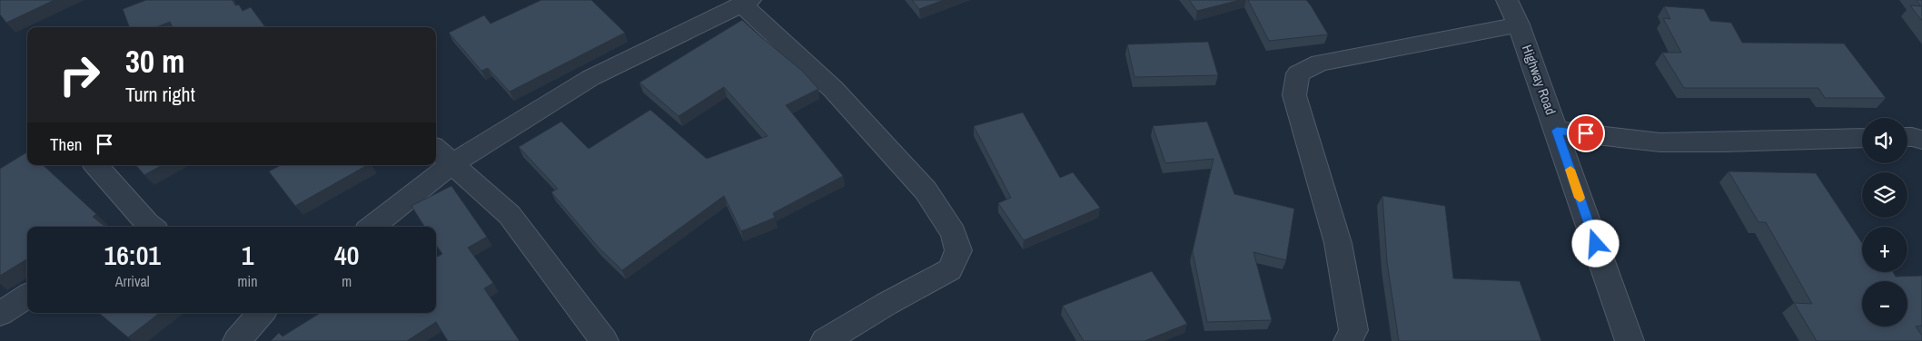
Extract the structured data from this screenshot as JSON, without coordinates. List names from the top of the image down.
{
  "streets": {
    "street": ["Highway Road"]
  },
  "page": {
    "turn": ["30 m", "Turn right"],
    "map_buttons": ["+", "−"],
    "then": "Then",
    "eta": [
      "16:01",
      "Arrival",
      "1",
      "min",
      "40",
      "m"
    ]
  }
}
